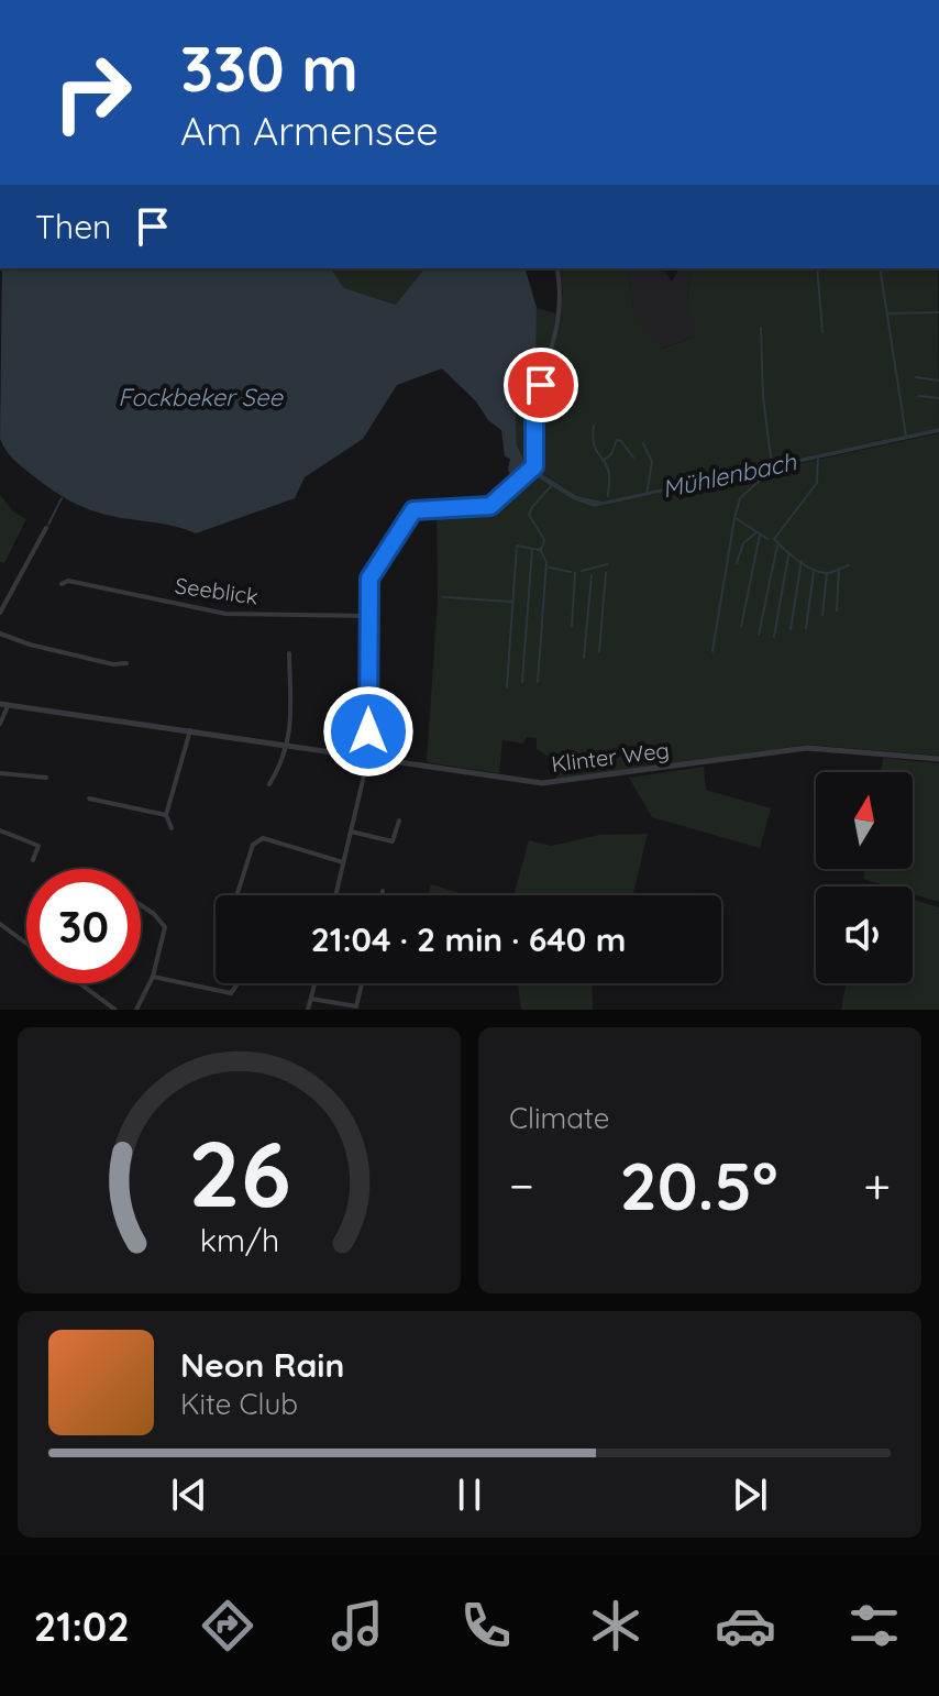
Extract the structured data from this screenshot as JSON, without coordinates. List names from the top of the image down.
{
  "streets": {
    "street": ["Seeblick", "Klinter Weg"]
  },
  "water": ["Fockbeker See", "Mühlenbach"],
  "north": "top",
  "page": {
    "turn": ["330 m", "Am Armensee"],
    "then": "Then",
    "limit": "30",
    "trip": "21:04 · 2 min · 640 m",
    "tile": "Climate",
    "heat": ["−", "20.5°", "+"],
    "song": ["Neon Rain", "Kite Club"],
    "tabs": "21:02",
    "gauge": ["26", "km/h"]
  }
}
